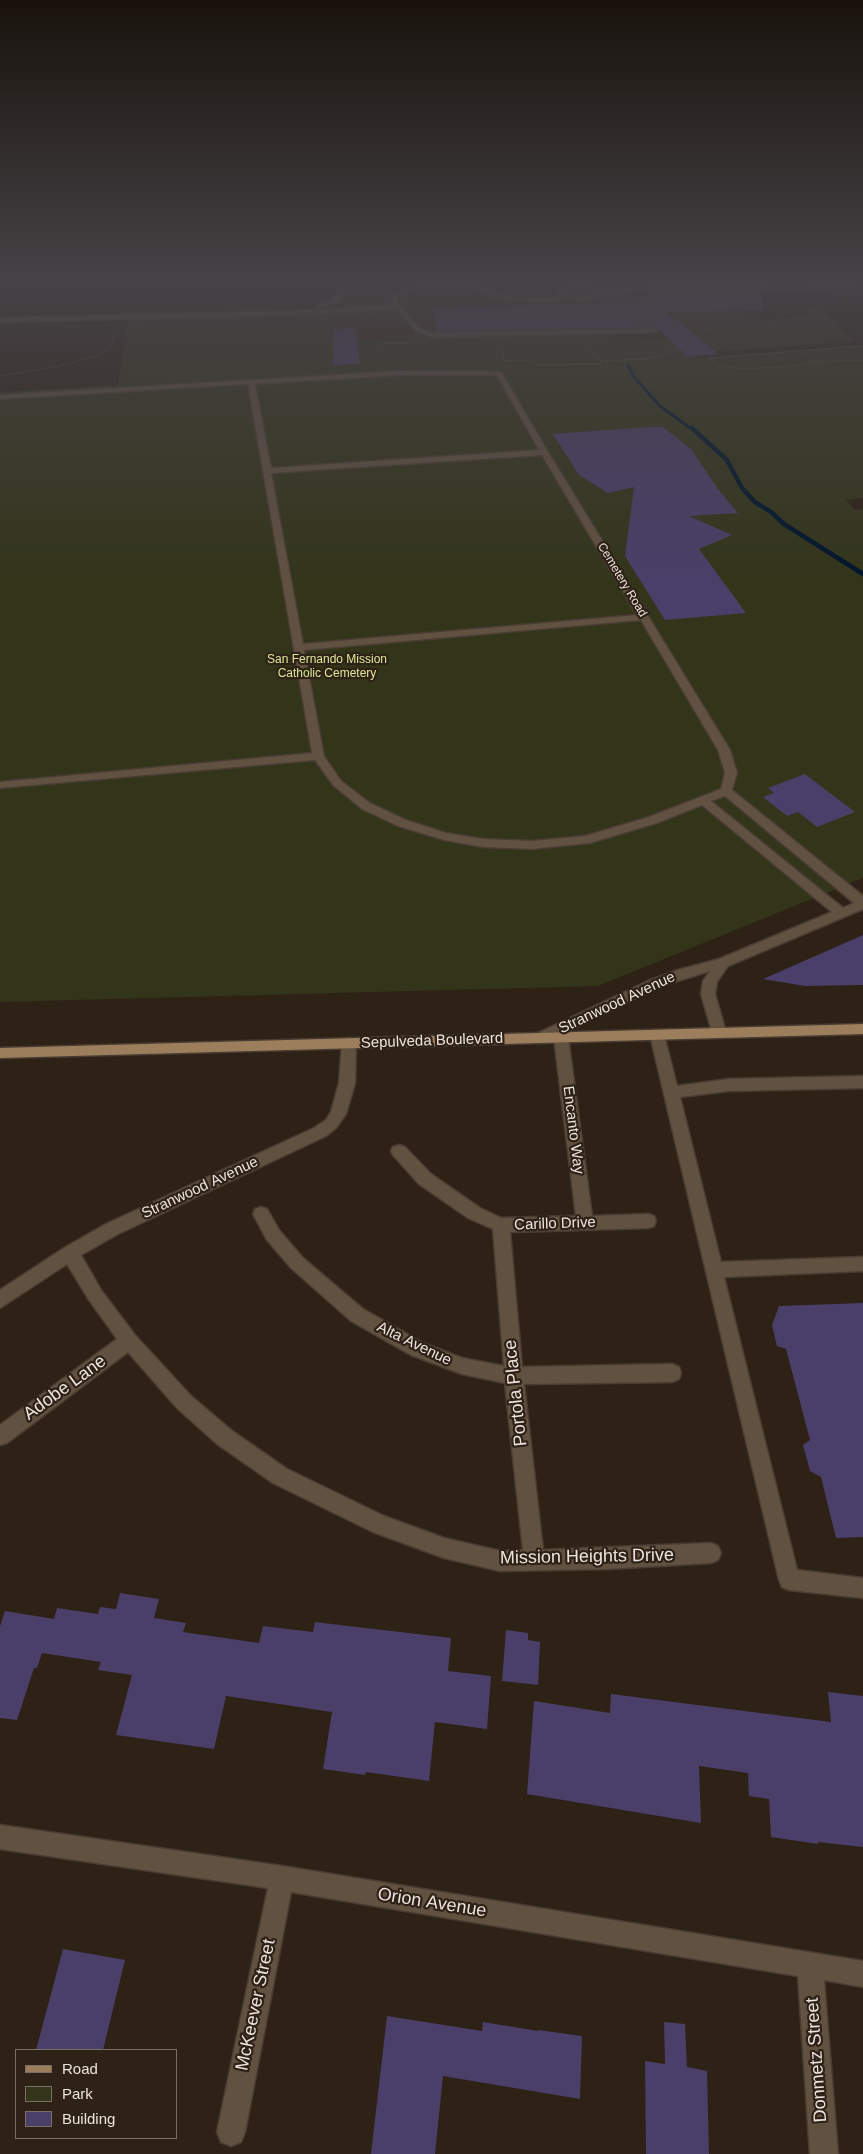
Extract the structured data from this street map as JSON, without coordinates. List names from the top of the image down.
{
  "streets": {
    "main road": ["Sepulveda Boulevard"],
    "street": [
      "Cemetery Road",
      "Stranwood Avenue",
      "Encanto Way",
      "Carillo Drive",
      "Alta Avenue",
      "Adobe Lane",
      "Portola Place",
      "Mission Heights Drive",
      "Orion Avenue",
      "McKeever Street",
      "Donmetz Street"
    ]
  },
  "crossings": [
    ["Stranwood Avenue", "Sepulveda Boulevard"],
    ["Stranwood Avenue", "Mission Heights Drive"],
    ["Sepulveda Boulevard", "Encanto Way"],
    ["Encanto Way", "Carillo Drive"],
    ["Carillo Drive", "Portola Place"],
    ["Alta Avenue", "Portola Place"],
    ["Adobe Lane", "Mission Heights Drive"],
    ["Portola Place", "Mission Heights Drive"],
    ["Orion Avenue", "McKeever Street"],
    ["Orion Avenue", "Donmetz Street"]
  ],
  "parks": ["San Fernando Mission Catholic Cemetery"],
  "legend": ["Road", "Park", "Building"]
}
